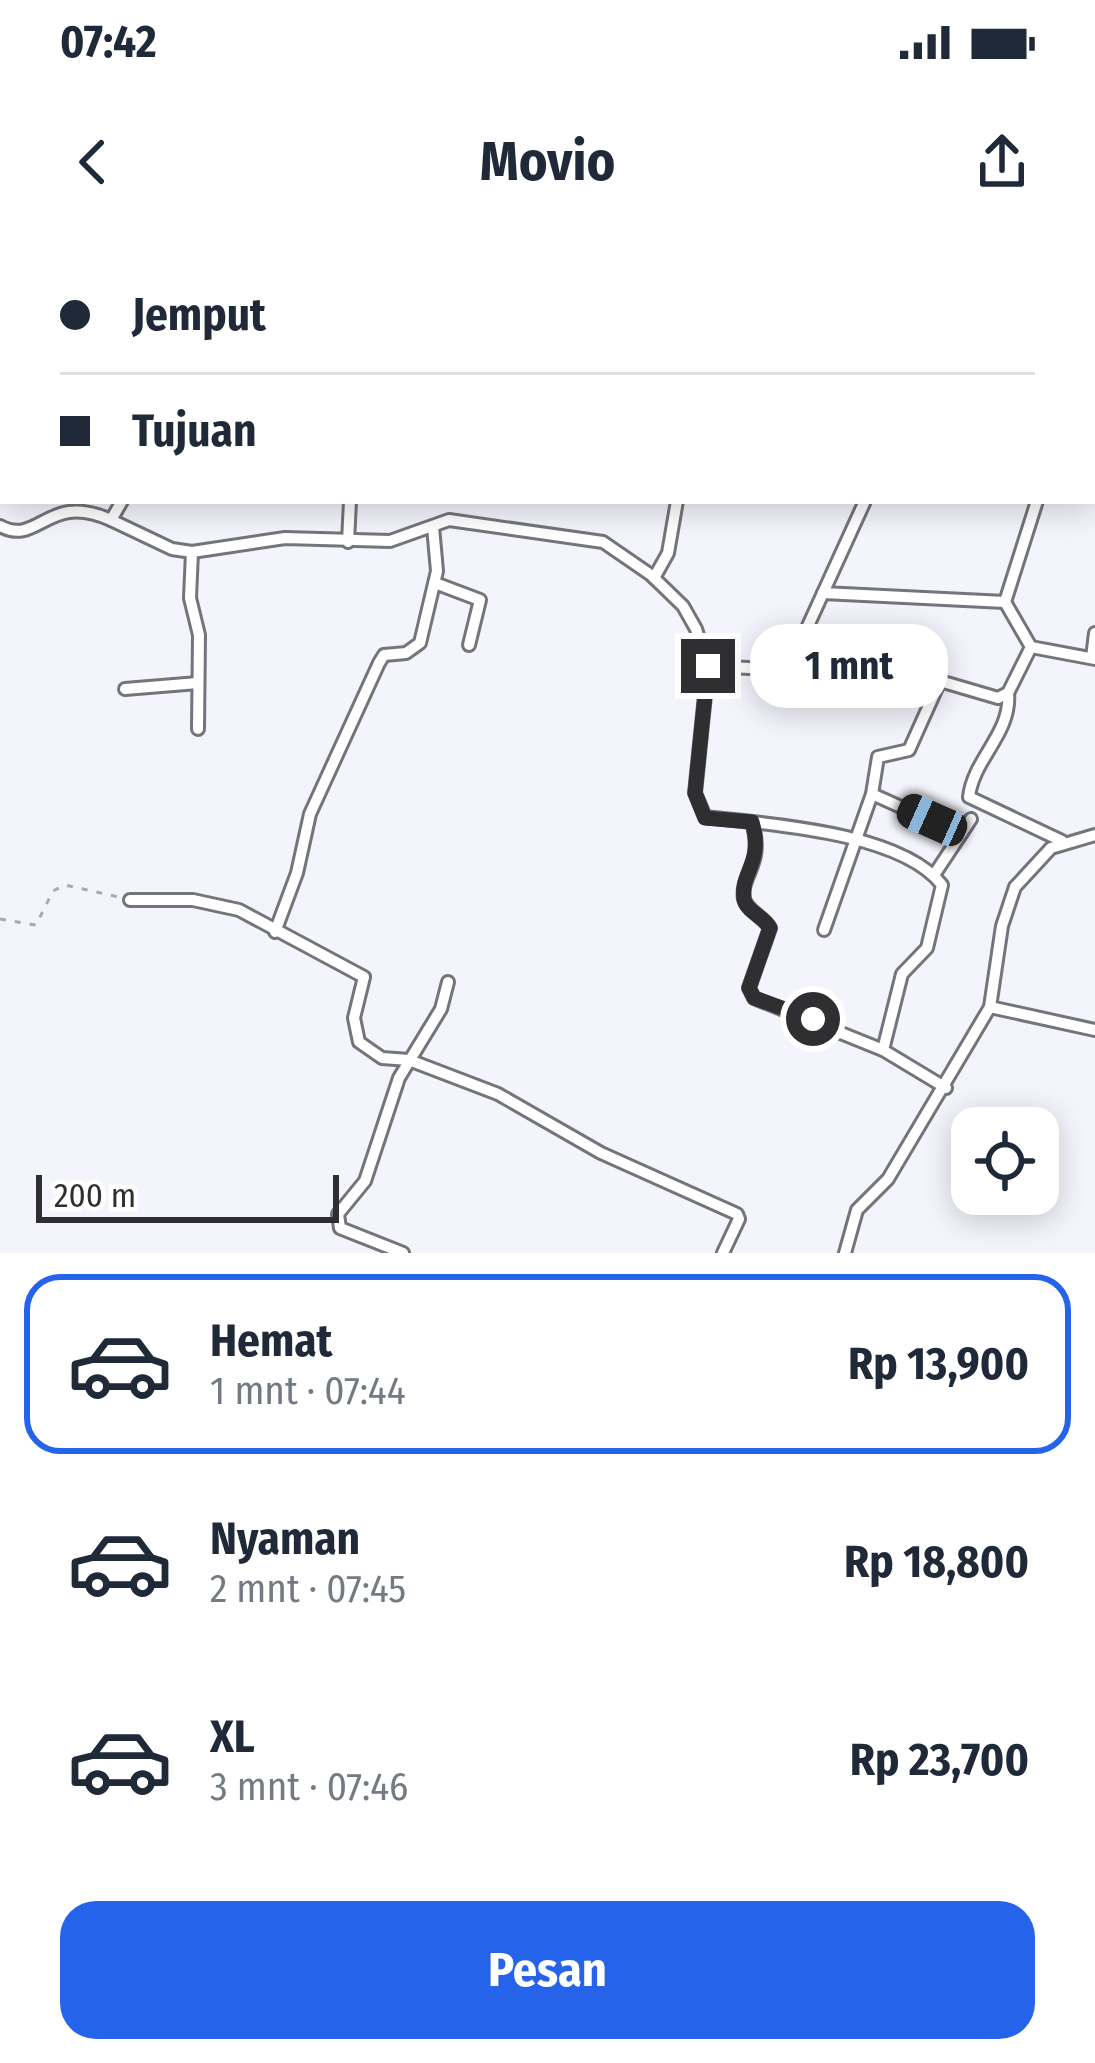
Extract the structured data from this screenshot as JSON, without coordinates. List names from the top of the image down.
{
  "scale_bar": "200 m",
  "page": {
    "status": "07:42",
    "header": "Movio",
    "banner": ["Jemput", "Tujuan"],
    "bubble": "1 mnt",
    "scale": "200 m",
    "list": [
      {
        "name": "Hemat",
        "note": "1 mnt · 07:44",
        "value": "Rp 13,900"
      },
      {
        "name": "Nyaman",
        "note": "2 mnt · 07:45",
        "value": "Rp 18,800"
      },
      {
        "name": "XL",
        "note": "3 mnt · 07:46",
        "value": "Rp 23,700"
      }
    ],
    "buttons": "Pesan"
  }
}
